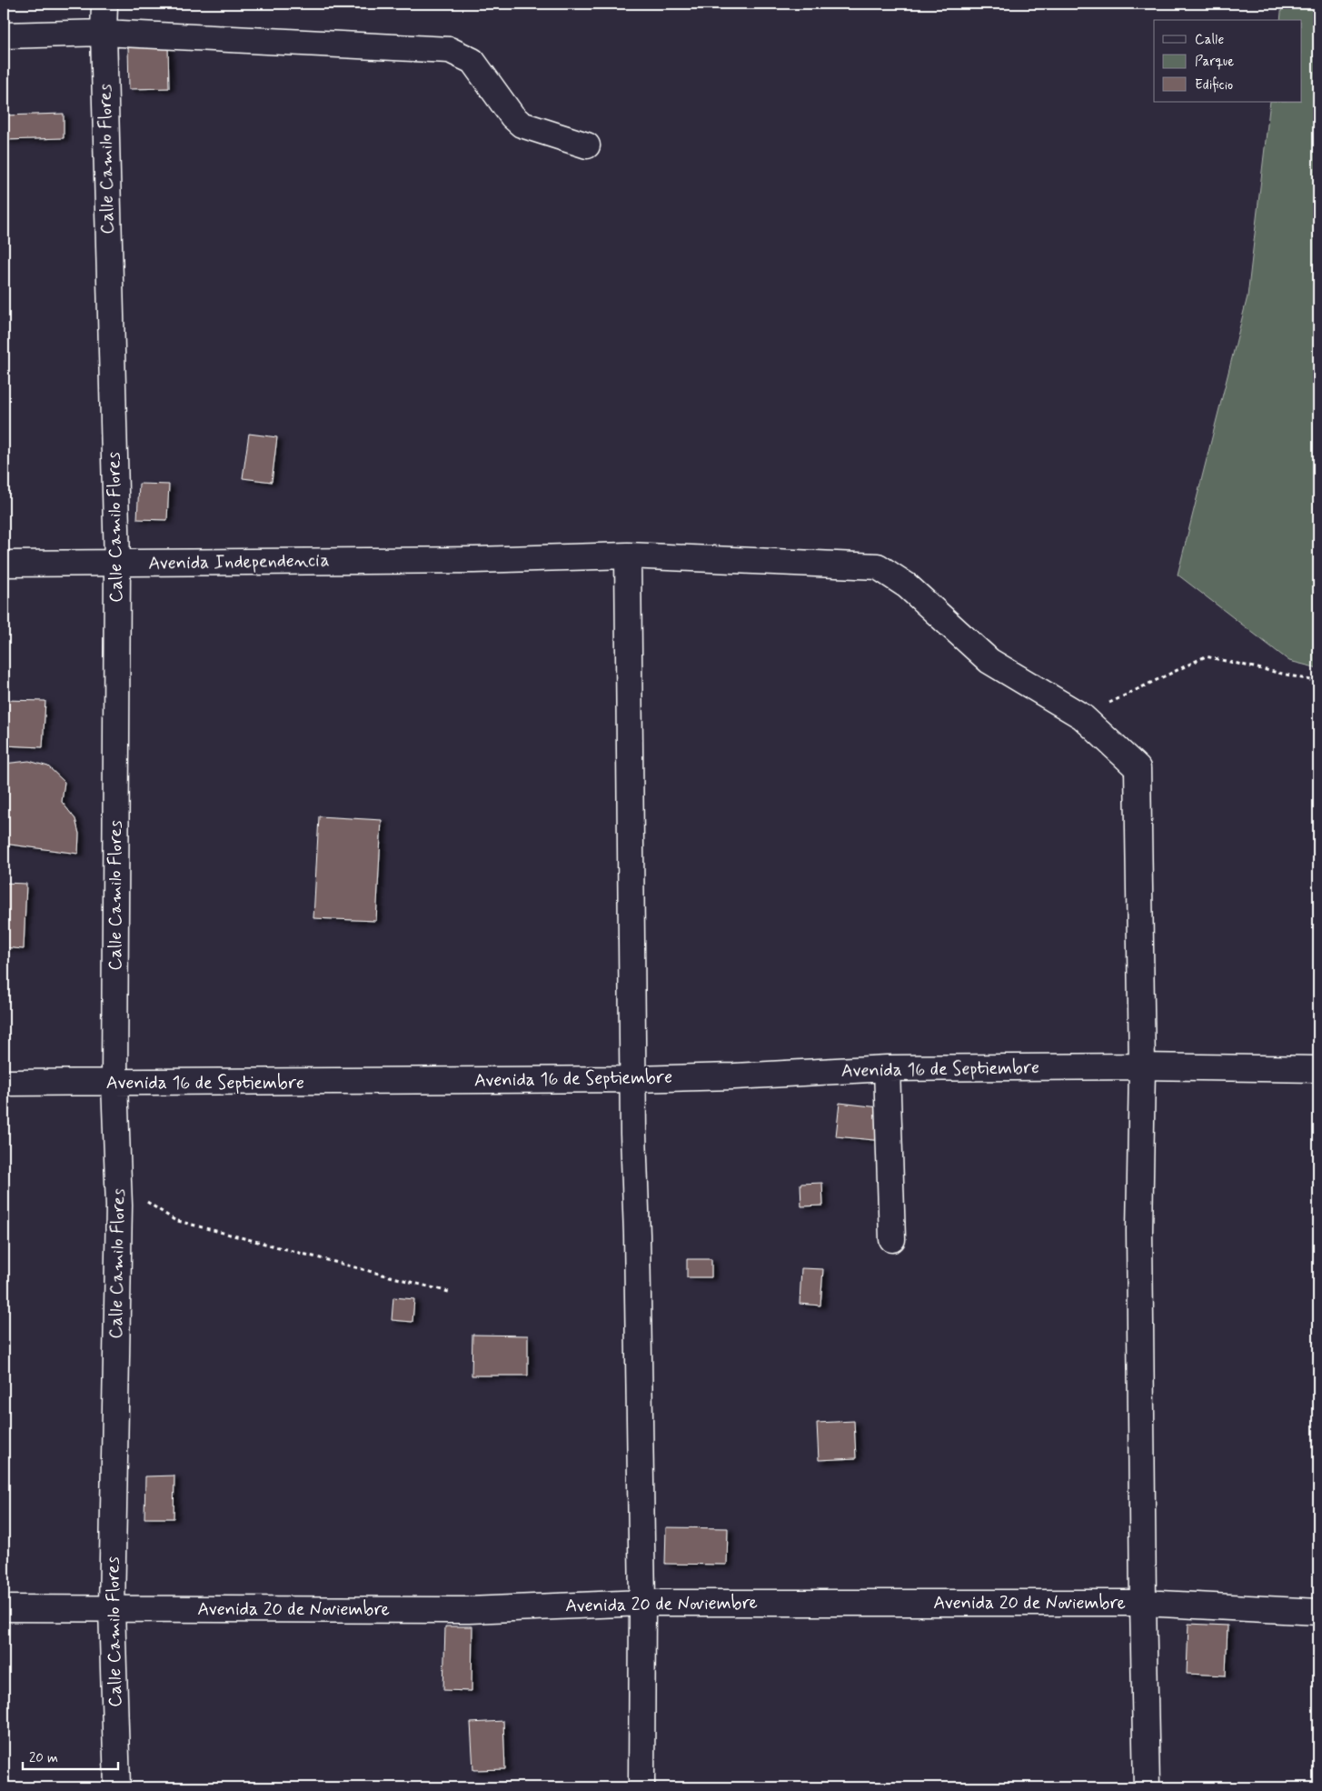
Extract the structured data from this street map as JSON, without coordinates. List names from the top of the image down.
{
  "streets": {
    "street": [
      "Calle Camilo Flores",
      "Avenida Independencia",
      "Avenida 16 de Septiembre",
      "Avenida 20 de Noviembre"
    ]
  },
  "crossings": [
    ["Calle Camilo Flores", "Avenida Independencia"],
    ["Calle Camilo Flores", "Avenida 16 de Septiembre"],
    ["Calle Camilo Flores", "Avenida 20 de Noviembre"],
    ["Avenida Independencia", "Avenida 16 de Septiembre"],
    ["Avenida Independencia", "Avenida 20 de Noviembre"]
  ],
  "legend": ["Calle", "Parque", "Edificio"],
  "scale_bar": "20 m"
}
